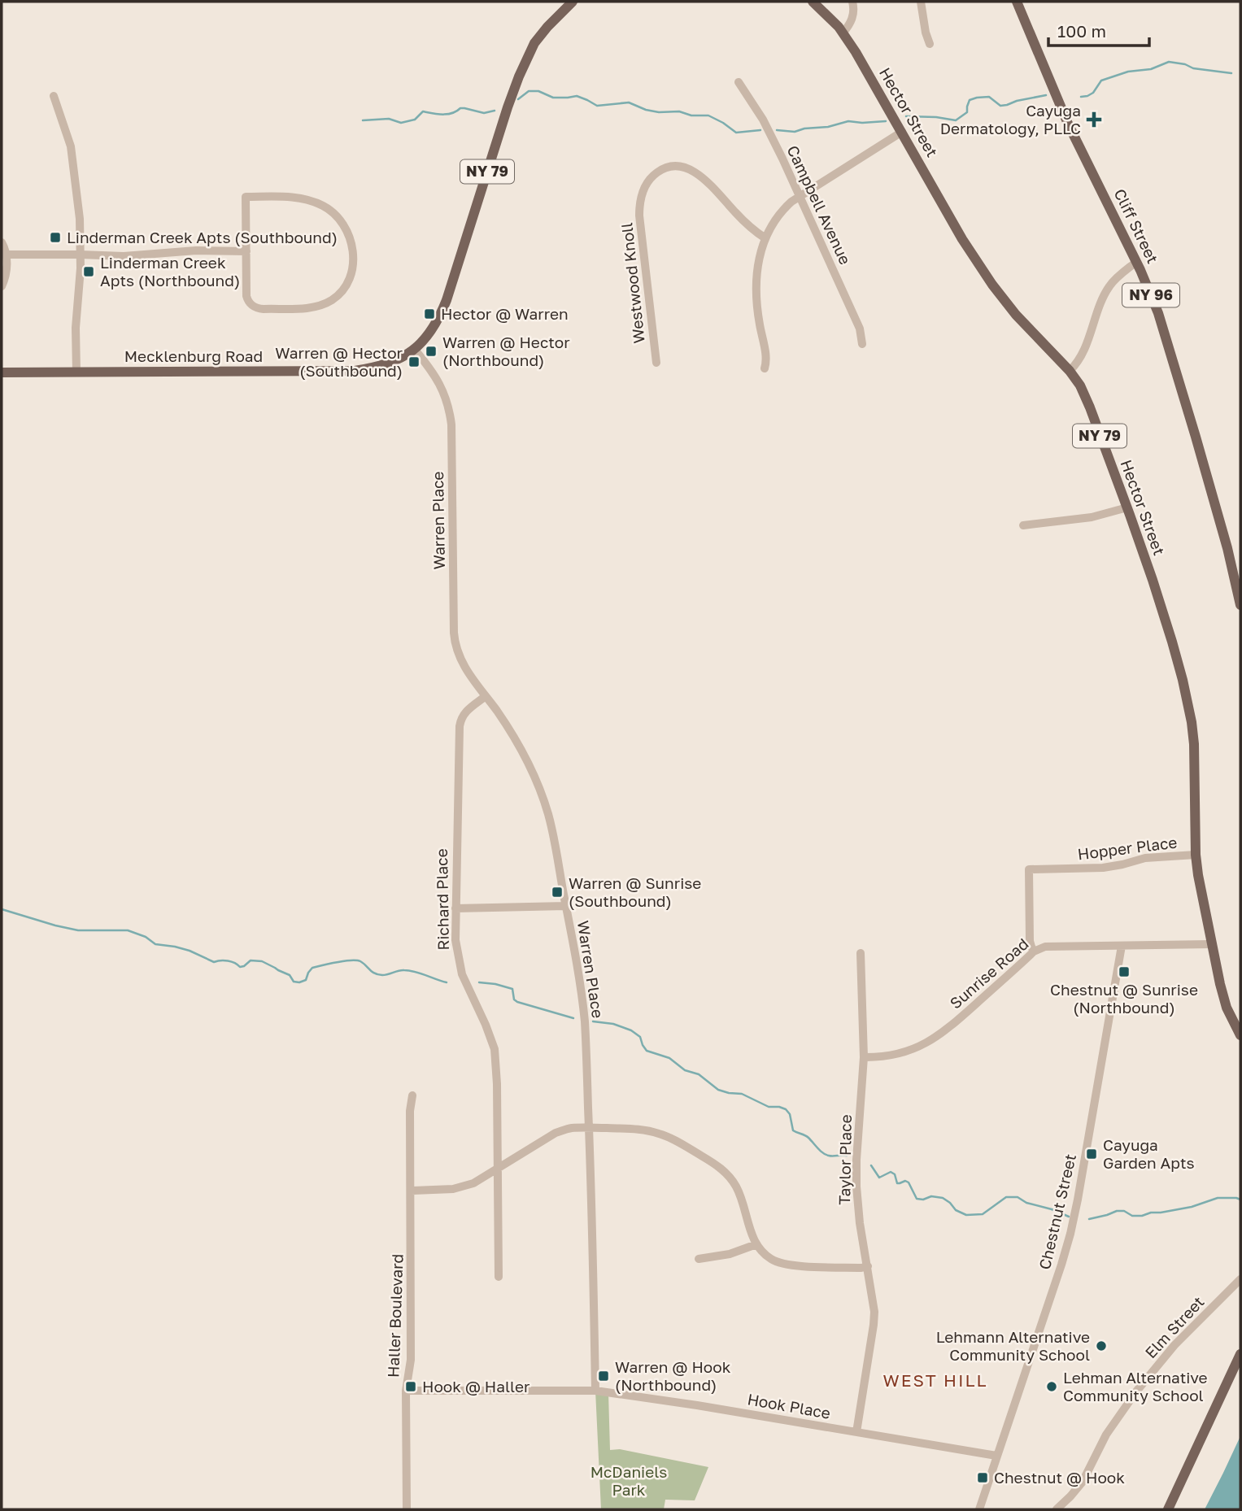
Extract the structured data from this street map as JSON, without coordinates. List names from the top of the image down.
{
  "streets": {
    "main road": [
      "Hector Street",
      "NY 79",
      "Cliff Street",
      "NY 96",
      "Mecklenburg Road"
    ],
    "street": [
      "Campbell Avenue",
      "Westwood Knoll",
      "Warren Place",
      "Hopper Place",
      "Richard Place",
      "Sunrise Road",
      "Taylor Place",
      "Chestnut Street",
      "Haller Boulevard",
      "Elm Street",
      "Hook Place"
    ]
  },
  "crossings": [
    ["Hector Street", "Hopper Place"],
    ["Hector Street", "Sunrise Road"],
    ["NY 79", "Mecklenburg Road"],
    ["NY 79", "Warren Place"],
    ["Mecklenburg Road", "Warren Place"],
    ["Warren Place", "Richard Place"],
    ["Warren Place", "Hook Place"],
    ["Hopper Place", "Sunrise Road"],
    ["Sunrise Road", "Taylor Place"],
    ["Sunrise Road", "Chestnut Street"],
    ["Taylor Place", "Hook Place"],
    ["Chestnut Street", "Hook Place"],
    ["Haller Boulevard", "Hook Place"]
  ],
  "districts": ["WEST HILL"],
  "parks": ["McDaniels Park"],
  "places": {
    "health": ["Cayuga Dermatology, PLLC"],
    "transit": [
      "Linderman Creek Apts (Southbound)",
      "Linderman Creek Apts (Northbound)",
      "Hector @ Warren",
      "Warren @ Hector (Northbound)",
      "Warren @ Hector (Southbound)",
      "Warren @ Sunrise (Southbound)",
      "Chestnut @ Sunrise (Northbound)",
      "Cayuga Garden Apts",
      "Warren @ Hook (Northbound)",
      "Hook @ Haller",
      "Chestnut @ Hook"
    ],
    "other": ["Lehmann Alternative Community School", "Lehman Alternative Community School"]
  },
  "scale_bar": "100 m"
}
